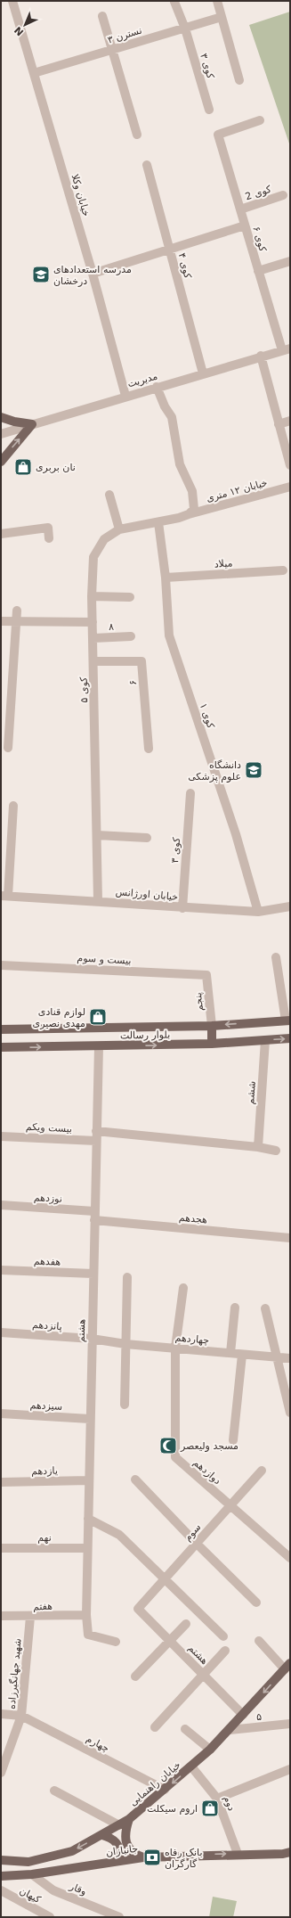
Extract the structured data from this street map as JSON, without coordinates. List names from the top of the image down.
{
  "streets": {
    "main road": ["بلوار رسالت", "خیابان راهنمایی", "جانبازان"],
    "street": [
      "نسترن ۳",
      "کوی ۳",
      "کوی 2",
      "خیابان وکلا",
      "کوی ۶",
      "کوی ۴",
      "مدیریت",
      "خیابان ۱۲ متری",
      "میلاد",
      "۸",
      "۶",
      "کوی ۵",
      "کوی ۱",
      "خیابان اورژانس",
      "بیست و سوم",
      "پنجم",
      "ششم",
      "بیست ویکم",
      "نوزدهم",
      "هجدهم",
      "هفدهم",
      "پانزدهم",
      "هشتم",
      "چهاردهم",
      "سیزدهم",
      "یازدهم",
      "دوازدهم",
      "سوم",
      "نهم",
      "هفتم",
      "شهید جهانگیرزاده",
      "۵",
      "چهارم",
      "دوم",
      "وقار",
      "کیهان"
    ]
  },
  "crossings": [
    ["نسترن ۳", "کوی ۳"],
    ["نسترن ۳", "خیابان وکلا"],
    ["کوی ۳", "خیابان اورژانس"],
    ["کوی 2", "کوی ۶"],
    ["خیابان وکلا", "مدیریت"],
    ["کوی ۶", "مدیریت"],
    ["کوی ۴", "مدیریت"],
    ["خیابان ۱۲ متری", "کوی ۵"],
    ["خیابان ۱۲ متری", "کوی ۱"],
    ["میلاد", "کوی ۱"],
    ["۸", "کوی ۵"],
    ["۶", "کوی ۵"],
    ["کوی ۵", "کوی ۱"],
    ["کوی ۵", "خیابان اورژانس"],
    ["کوی ۱", "خیابان اورژانس"],
    ["بیست و سوم", "پنجم"],
    ["پنجم", "بلوار رسالت"],
    ["بلوار رسالت", "ششم"],
    ["بلوار رسالت", "هشتم"],
    ["بیست ویکم", "هشتم"],
    ["نوزدهم", "هجدهم"],
    ["نوزدهم", "هشتم"],
    ["هجدهم", "هشتم"],
    ["هفدهم", "هشتم"],
    ["پانزدهم", "هشتم"],
    ["پانزدهم", "چهاردهم"],
    ["هشتم", "چهاردهم"],
    ["هشتم", "سیزدهم"],
    ["هشتم", "یازدهم"],
    ["هشتم", "سوم"],
    ["هشتم", "نهم"],
    ["هشتم", "هفتم"],
    ["هشتم", "خیابان راهنمایی"],
    ["چهاردهم", "دوازدهم"],
    ["دوازدهم", "سوم"],
    ["هفتم", "شهید جهانگیرزاده"],
    ["شهید جهانگیرزاده", "چهارم"],
    ["۵", "خیابان راهنمایی"],
    ["چهارم", "خیابان راهنمایی"],
    ["خیابان راهنمایی", "دوم"],
    ["دوم", "جانبازان"],
    ["جانبازان", "وقار"]
  ],
  "one_way": ["خیابان راهنمایی"],
  "places": {
    "school or university": ["مدرسه استعدادهای درخشان", "دانشگاه علوم پزشکی"],
    "shop": ["نان بربری", "لوازم قنادی مهدی نصیری", "اروم سیکلت"],
    "mosque": ["مسجد ولیعصر"],
    "bank": ["بانک رفاه گارگران"]
  },
  "north": "bottom left"
}
